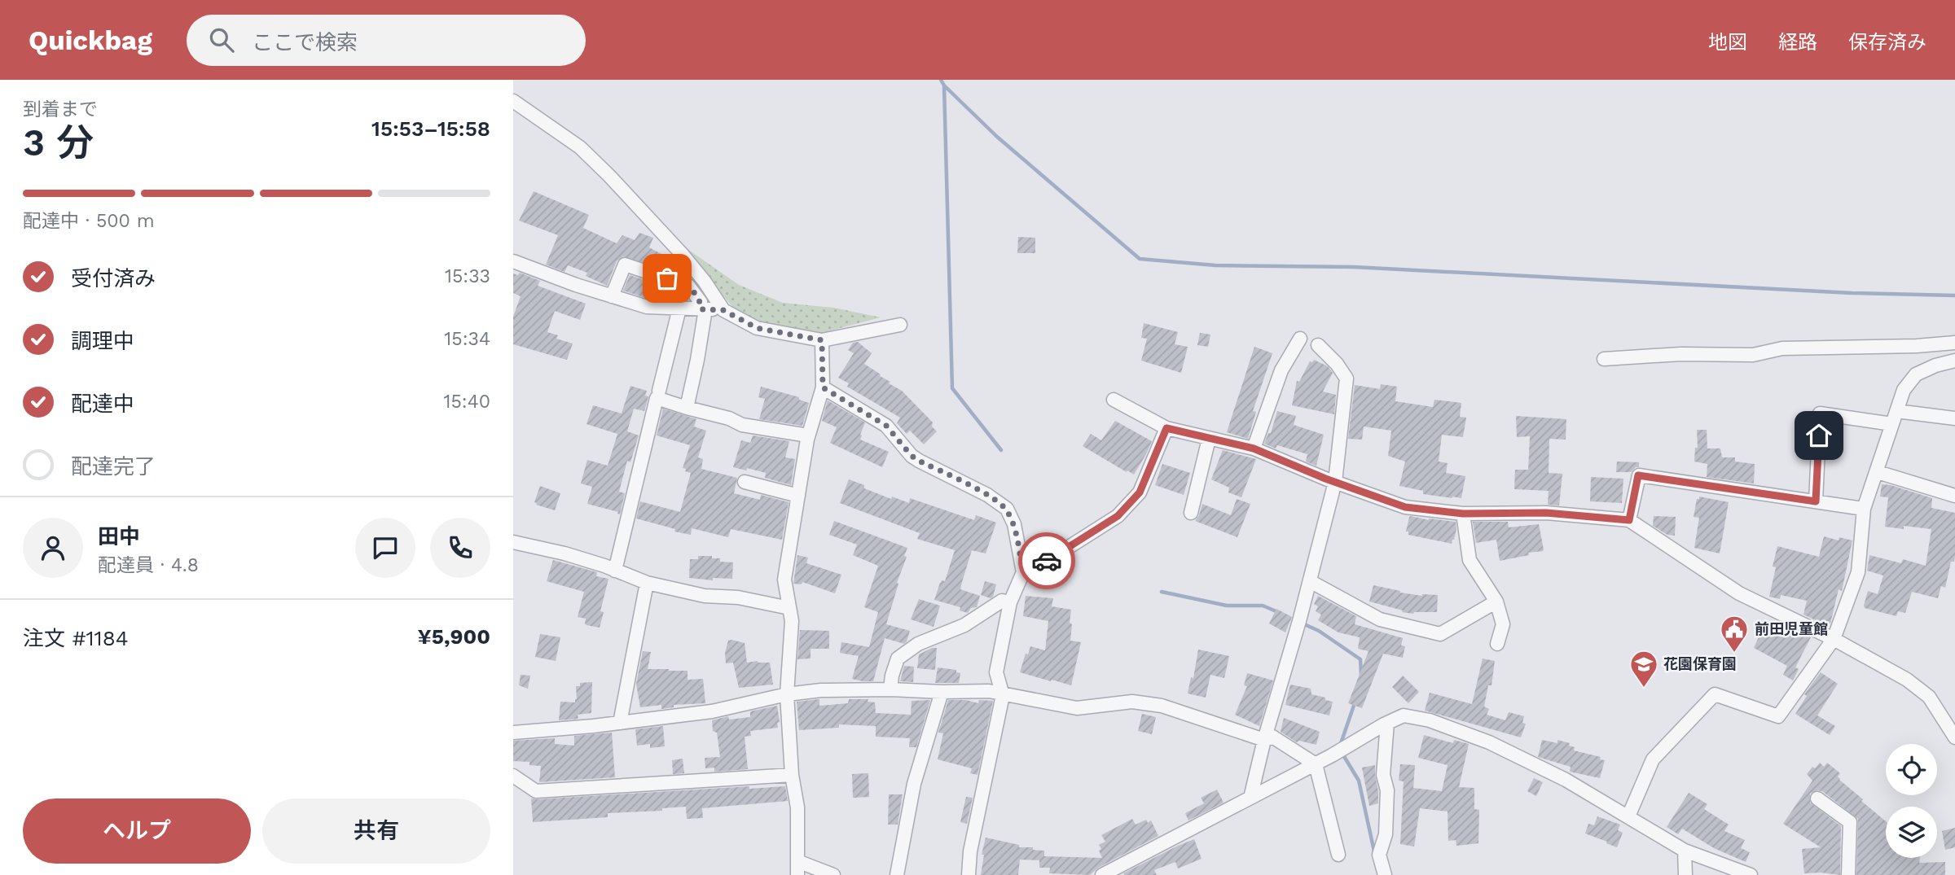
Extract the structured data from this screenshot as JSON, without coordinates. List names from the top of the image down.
{
  "places": {
    "public building": ["前田児童館"],
    "school or university": ["花園保育園"]
  },
  "page": {
    "header": "Quickbag",
    "search": "ここで検索",
    "nav": ["地図", "経路", "保存済み"],
    "heading": ["3 分", "到着まで", "15:53–15:58"],
    "panel": [
      "田中",
      "配達員 · 4.8",
      "注文 #1184",
      "¥5,900"
    ],
    "bar": "配達中 · 500 m",
    "list": [
      ["受付済み", "15:33"],
      ["調理中", "15:34"],
      ["配達中", "15:40"],
      "配達完了"
    ],
    "buttons": ["ヘルプ", "共有"]
  }
}
